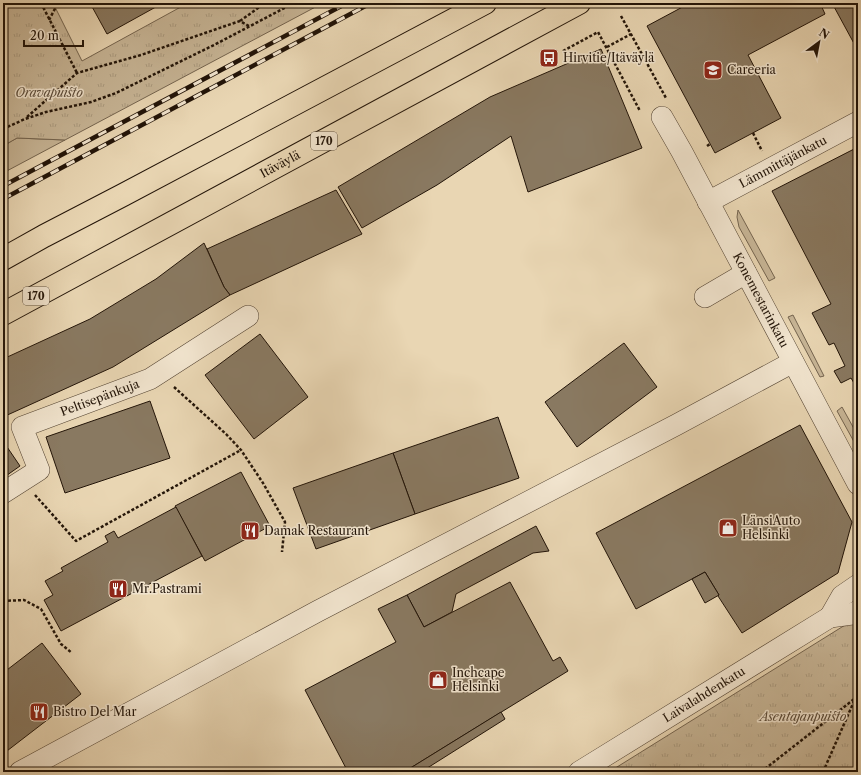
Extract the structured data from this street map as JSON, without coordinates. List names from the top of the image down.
{
  "streets": {
    "highway": ["170", "Itäväylä"],
    "street": [
      "Lämmittäjänkatu",
      "Konemestarinkatu",
      "Peltisepänkuja",
      "Laivalahdenkatu"
    ]
  },
  "crossings": [
    ["Lämmittäjänkatu", "Konemestarinkatu"]
  ],
  "parks": ["Oravapuisto", "Asentajanpuisto"],
  "places": {
    "bus stop": ["Hirvitie/Itäväylä"],
    "school or university": ["Careeria"],
    "shop": ["LänsiAuto Helsinki", "Inchcape Helsinki"],
    "restaurant": ["Damak Restaurant", "Mr.Pastrami", "Bistro Del Mar"]
  },
  "scale_bar": "20 m",
  "north": "top right"
}
